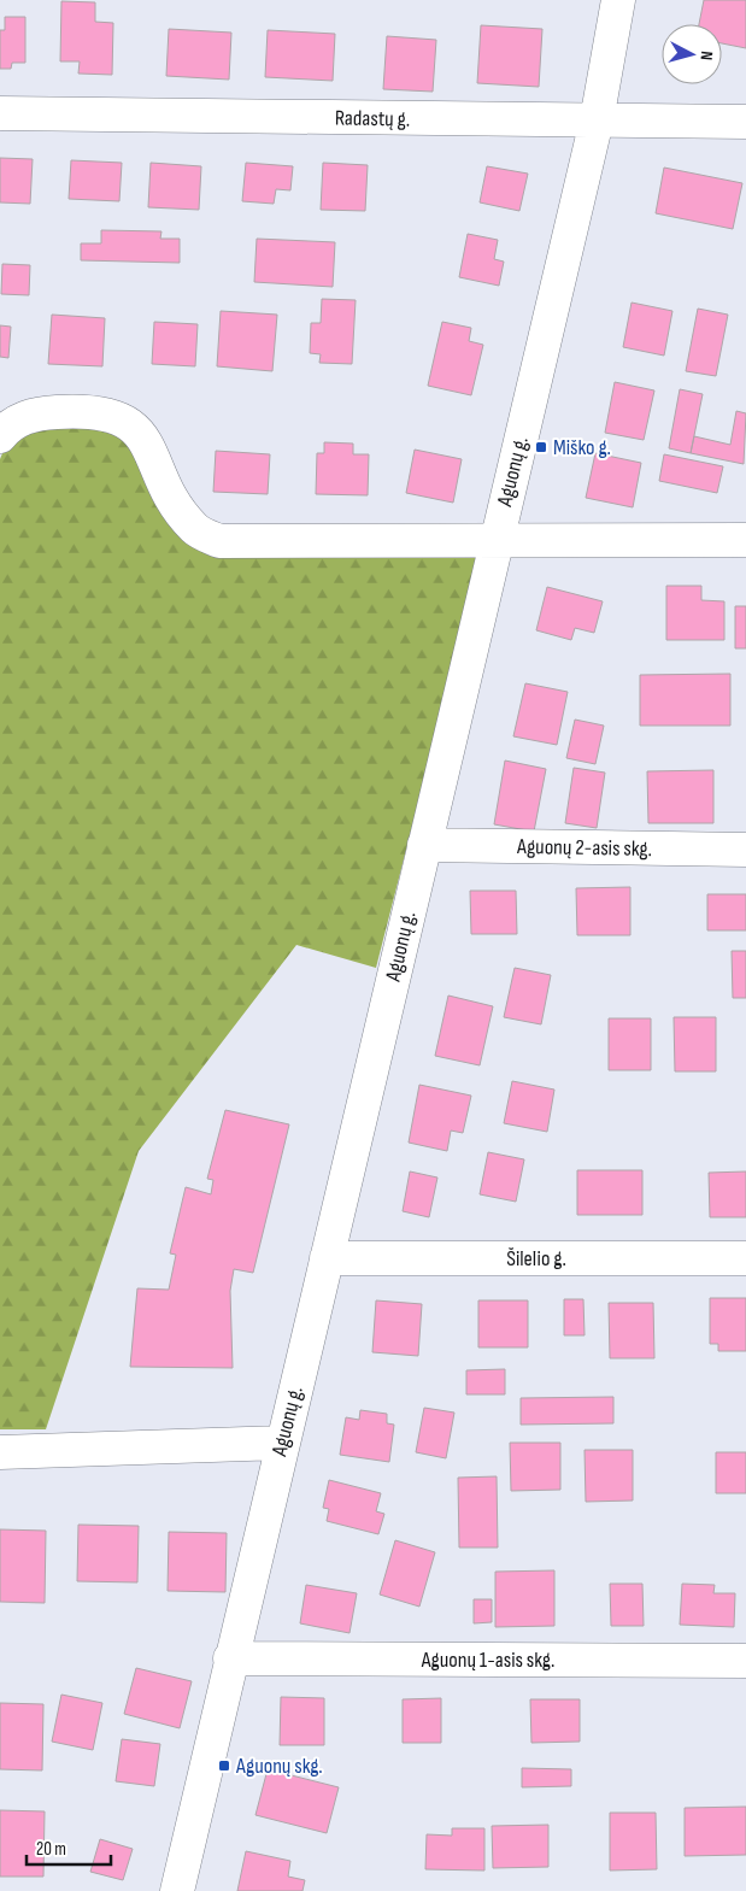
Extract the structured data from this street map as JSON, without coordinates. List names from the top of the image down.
{
  "streets": {
    "street": [
      "Radastų g.",
      "Aguonų g.",
      "Aguonų 2-asis skg.",
      "Šilelio g.",
      "Aguonų 1-asis skg."
    ]
  },
  "crossings": [
    ["Radastų g.", "Aguonų g."],
    ["Aguonų g.", "Aguonų 2-asis skg."],
    ["Aguonų g.", "Šilelio g."],
    ["Aguonų g.", "Aguonų 1-asis skg."]
  ],
  "places": {
    "transit": ["Miško g.", "Aguonų skg."]
  },
  "scale_bar": "20 m",
  "north": "right"
}
